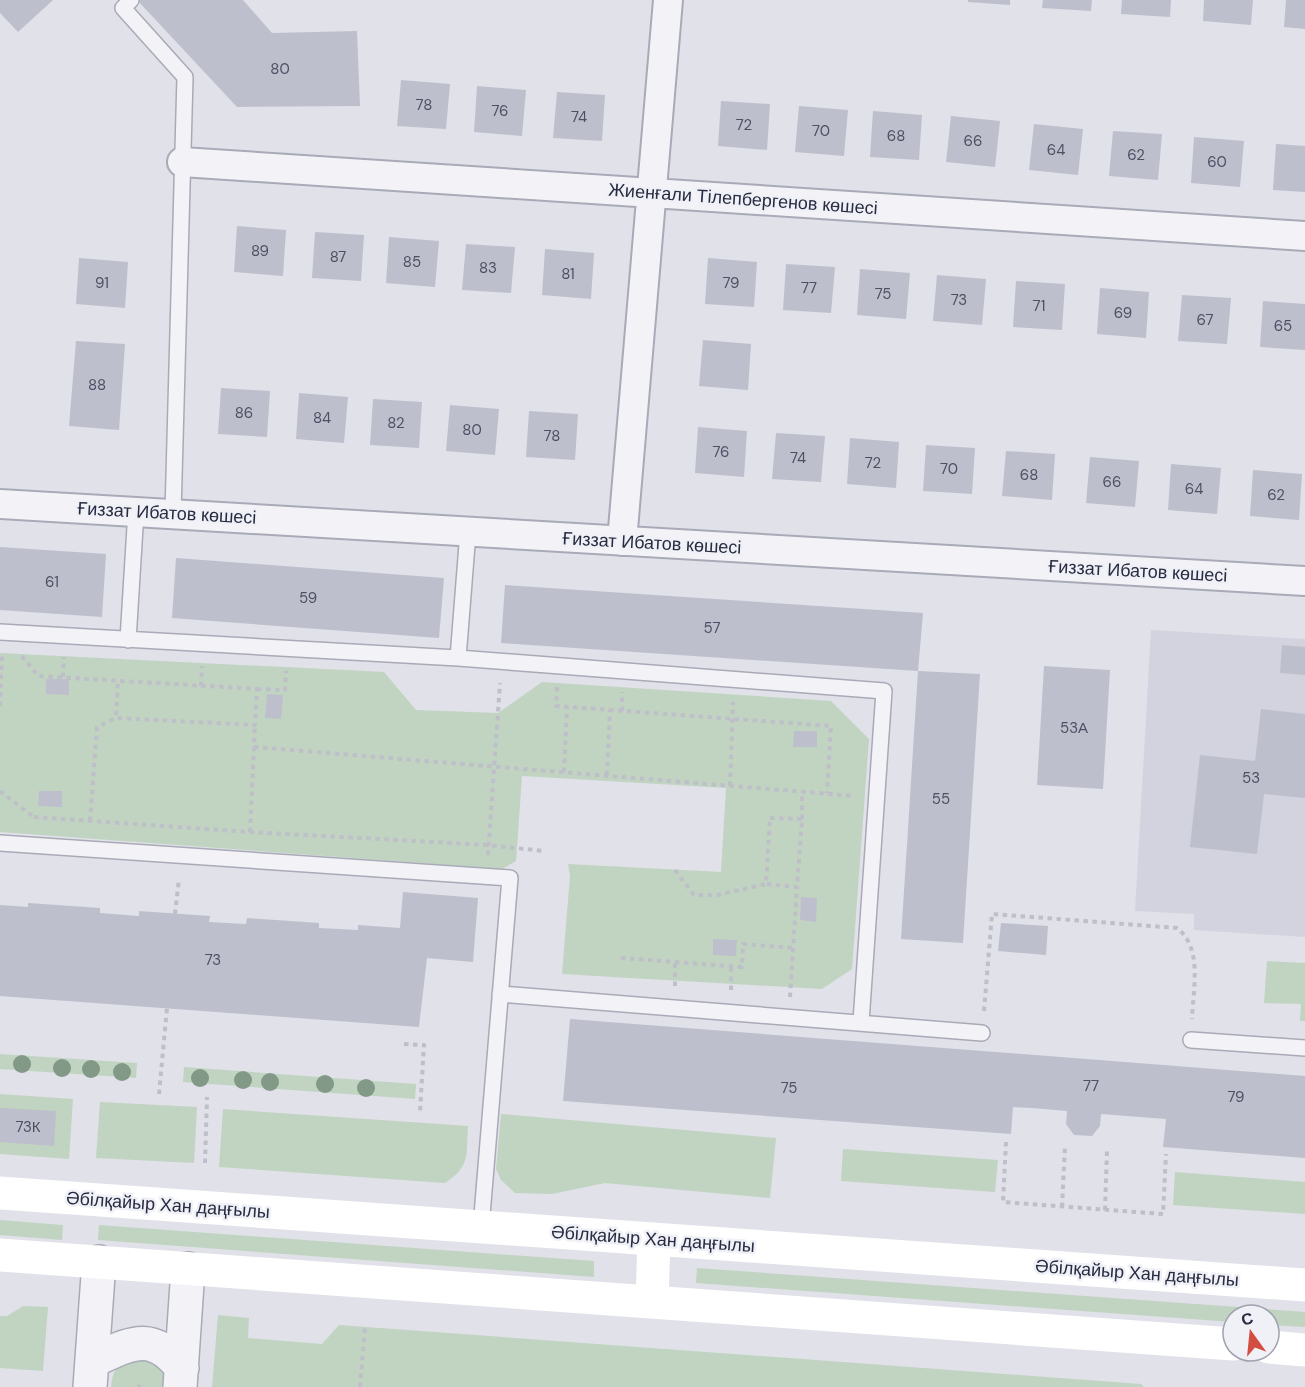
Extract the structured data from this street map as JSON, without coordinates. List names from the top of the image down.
{
  "streets": {
    "main road": ["Әбілқайыр Хан даңғылы"],
    "street": ["Жиенғали Тілепбергенов көшесі", "Ғиззат Ибатов көшесі"]
  },
  "house_numbers": [
    "80",
    "78",
    "76",
    "74",
    "72",
    "70",
    "68",
    "66",
    "64",
    "62",
    "60",
    "89",
    "87",
    "85",
    "83",
    "81",
    "91",
    "79",
    "77",
    "75",
    "73",
    "71",
    "69",
    "67",
    "65",
    "88",
    "86",
    "84",
    "82",
    "80",
    "78",
    "76",
    "74",
    "72",
    "70",
    "68",
    "66",
    "64",
    "62",
    "61",
    "59",
    "57",
    "53А",
    "53",
    "55",
    "73",
    "77",
    "75",
    "79",
    "73К"
  ],
  "north": "top"
}
